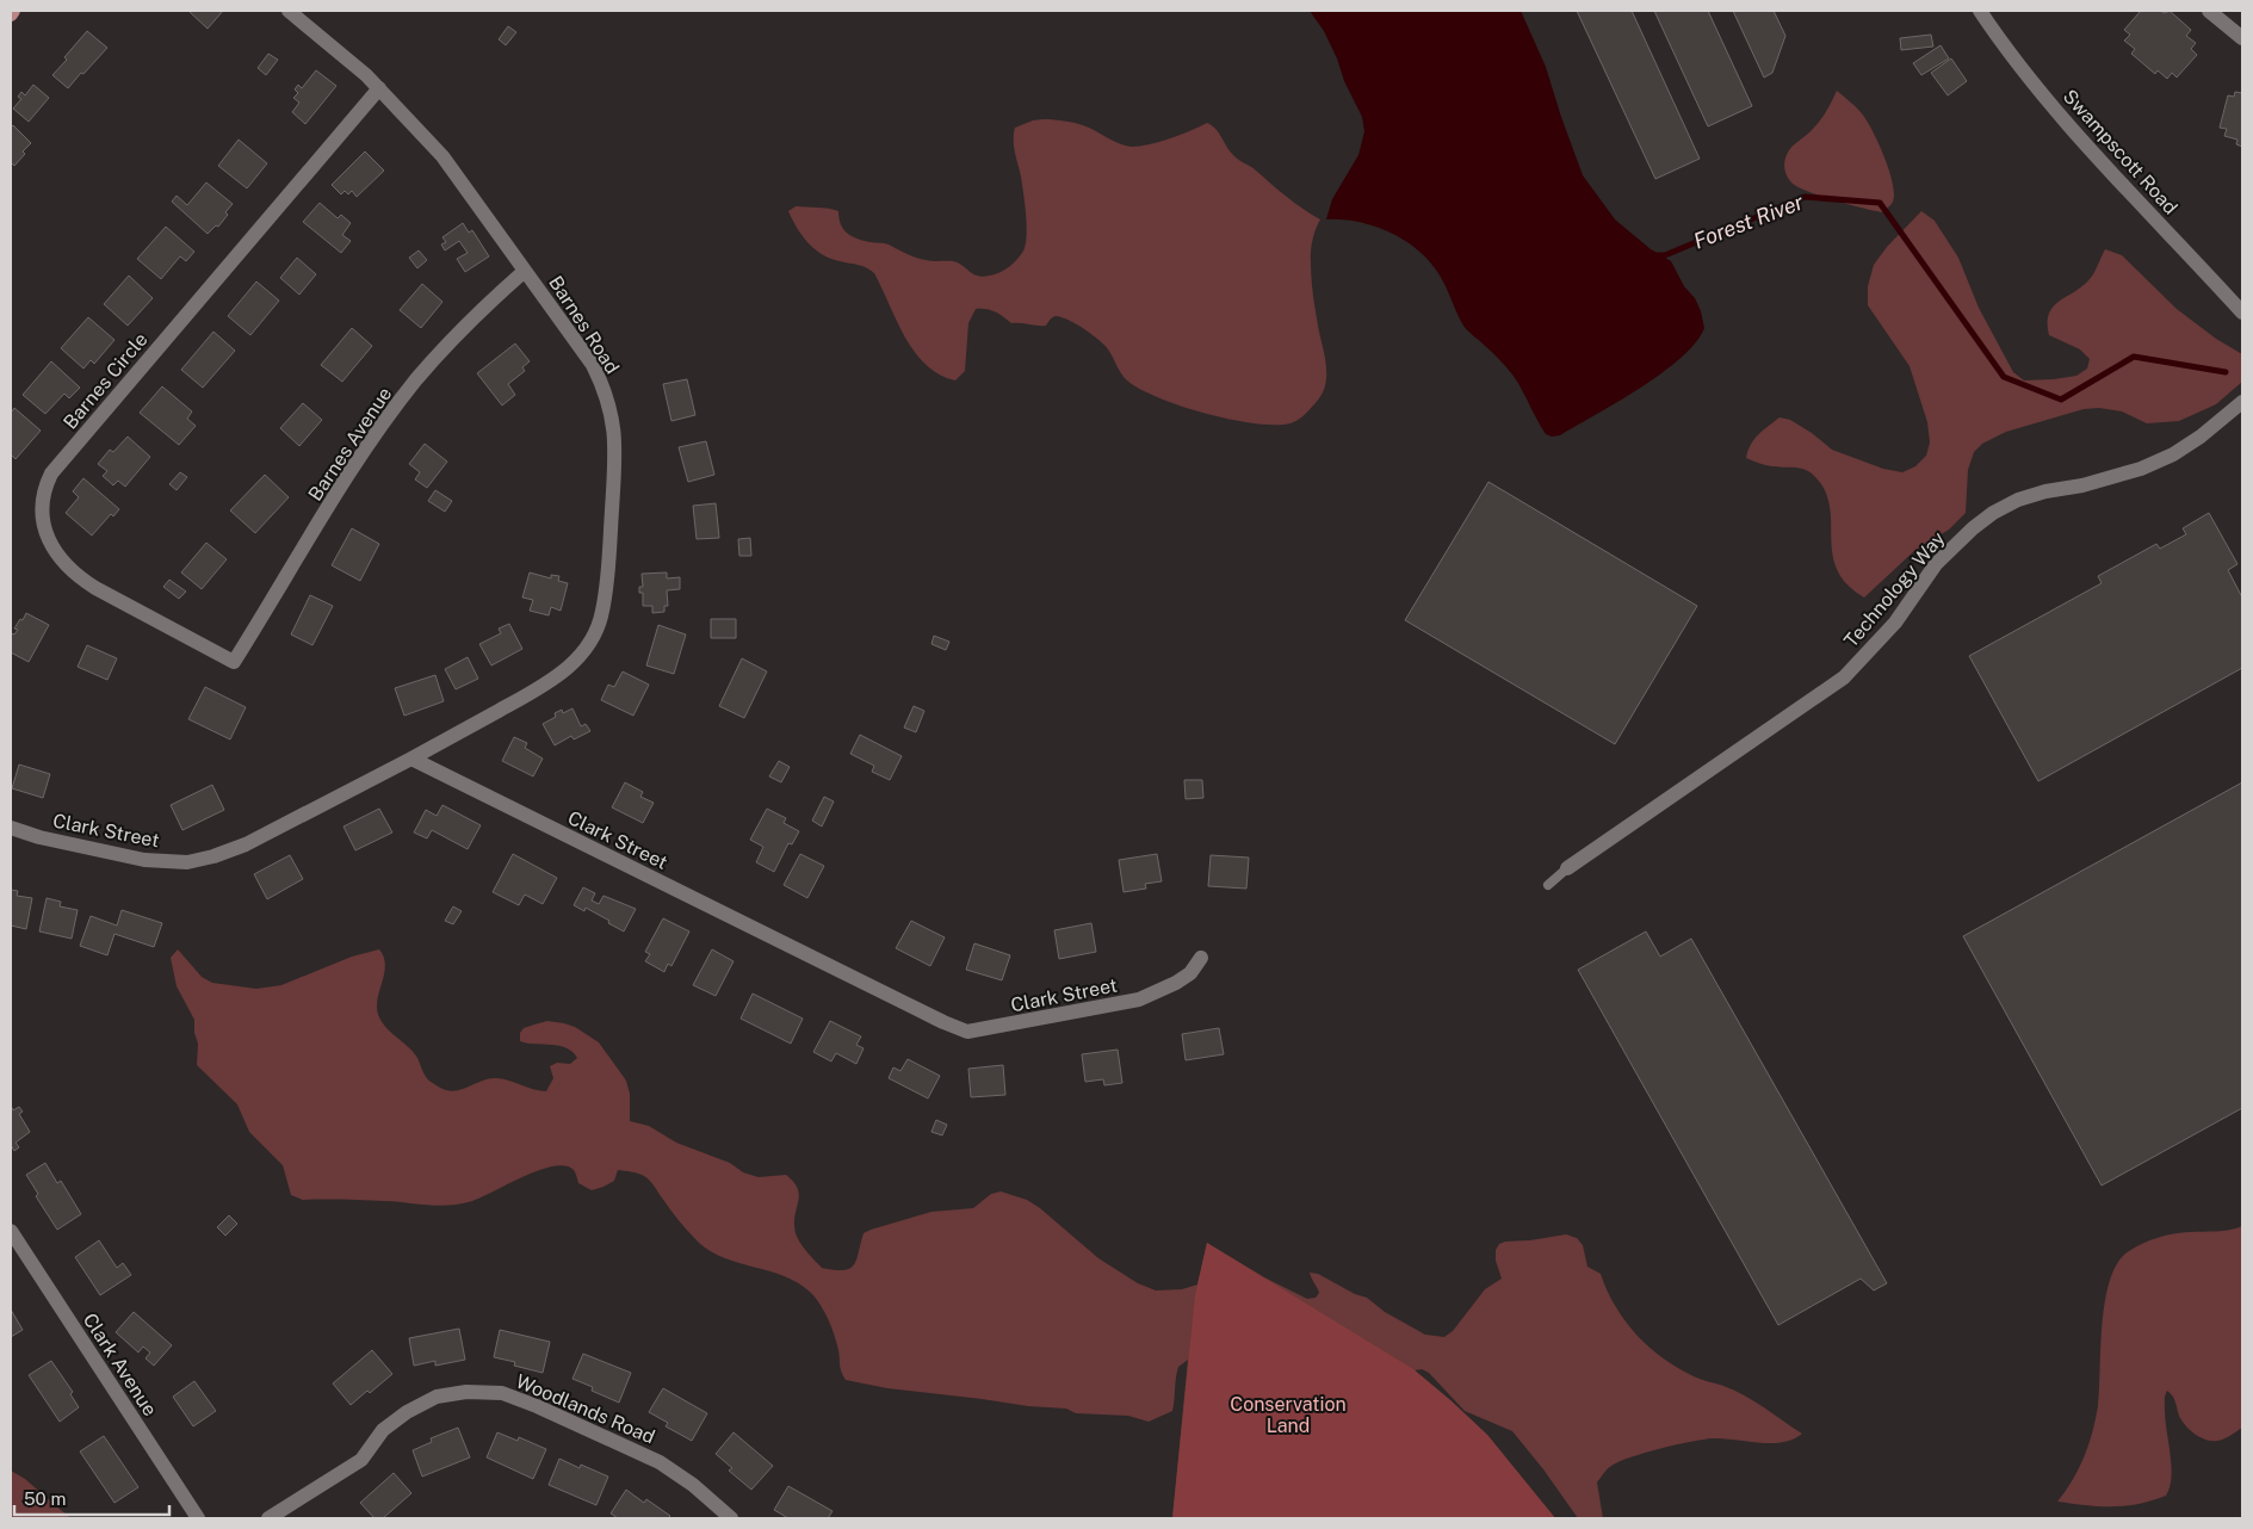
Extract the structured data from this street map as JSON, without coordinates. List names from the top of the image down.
{
  "streets": {
    "street": [
      "Swampscott Road",
      "Barnes Road",
      "Barnes Circle",
      "Barnes Avenue",
      "Technology Way",
      "Clark Street",
      "Clark Avenue",
      "Woodlands Road"
    ]
  },
  "crossings": [
    ["Barnes Road", "Barnes Circle"],
    ["Barnes Road", "Barnes Avenue"],
    ["Barnes Road", "Clark Street"],
    ["Barnes Circle", "Barnes Avenue"]
  ],
  "water": ["Forest River"],
  "parks": ["Conservation Land"],
  "scale_bar": "50 m"
}
